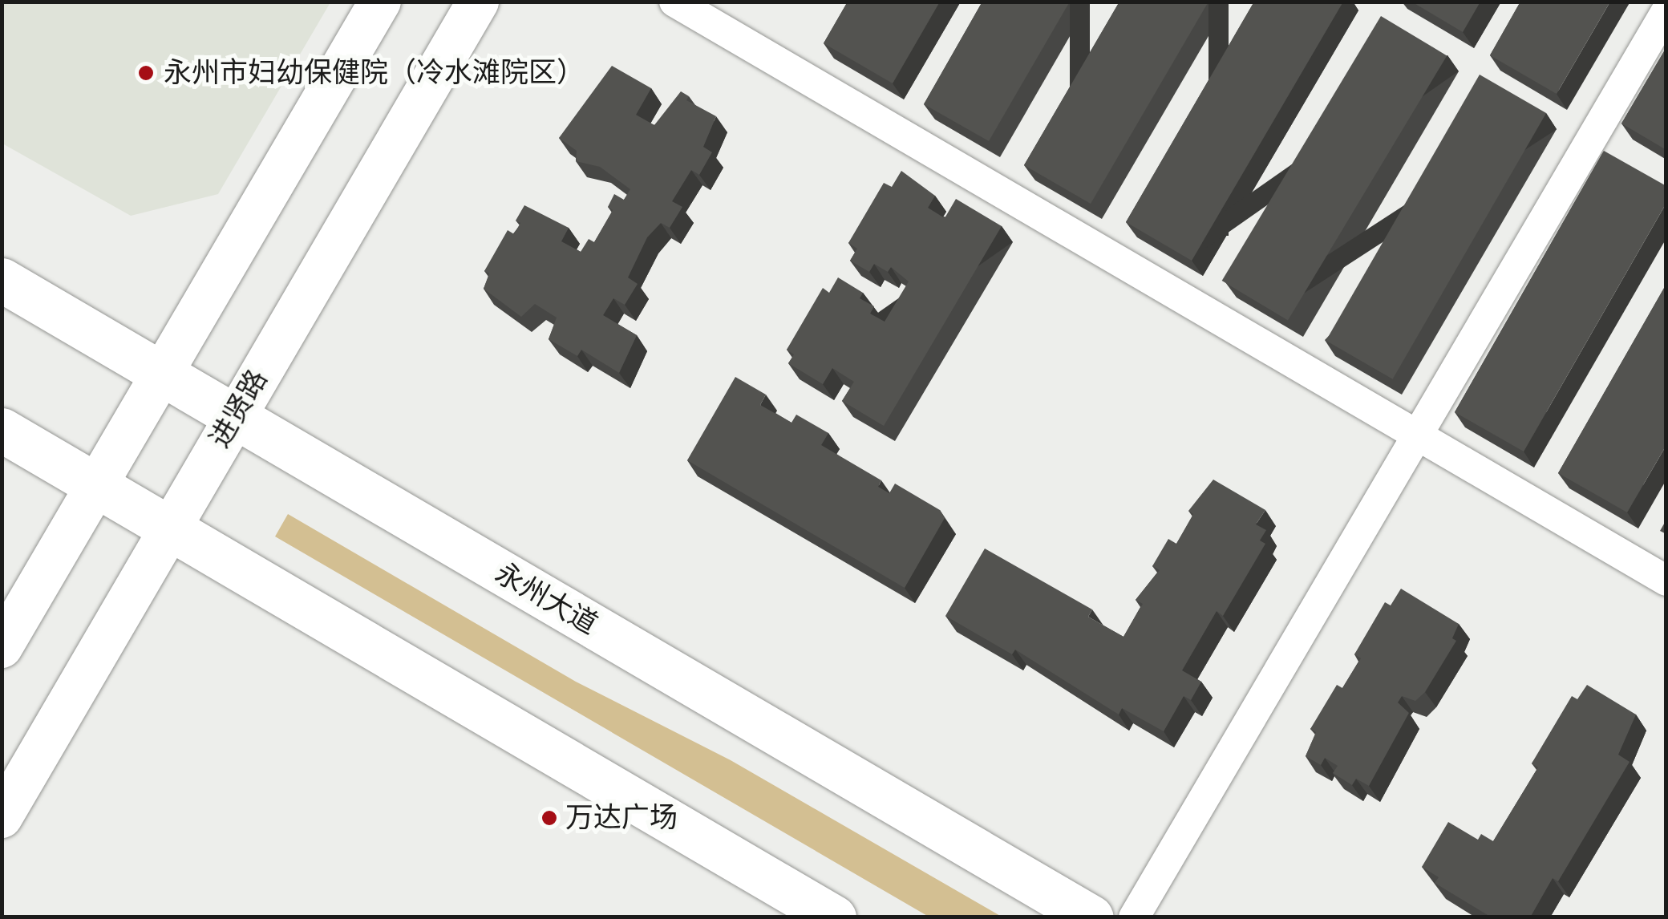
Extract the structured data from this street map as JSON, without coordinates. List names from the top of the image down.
{
  "streets": {
    "main road": ["永州大道"],
    "street": ["进贤路"]
  },
  "crossings": [
    ["进贤路", "永州大道"]
  ],
  "places": ["永州市妇幼保健院（冷水滩院区）", "万达广场"]
}
